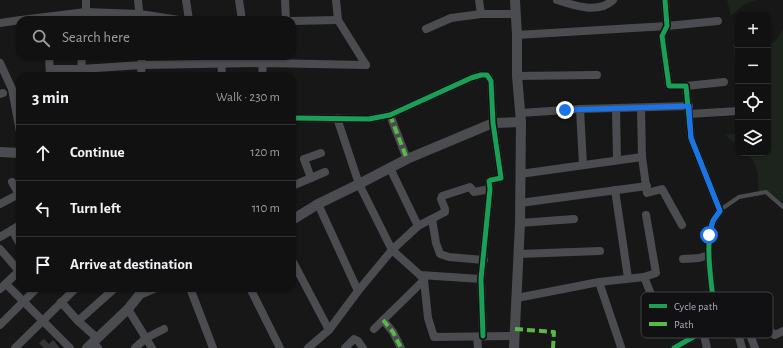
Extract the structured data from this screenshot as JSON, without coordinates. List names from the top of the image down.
{
  "legend": ["Cycle path", "Path"],
  "page": {
    "map_buttons": ["+", "−"],
    "search": "Search here",
    "heading": ["3 min", "Walk · 230 m"],
    "list": [
      ["Continue", "120 m"],
      ["Turn left", "110 m"],
      "Arrive at destination"
    ]
  }
}
